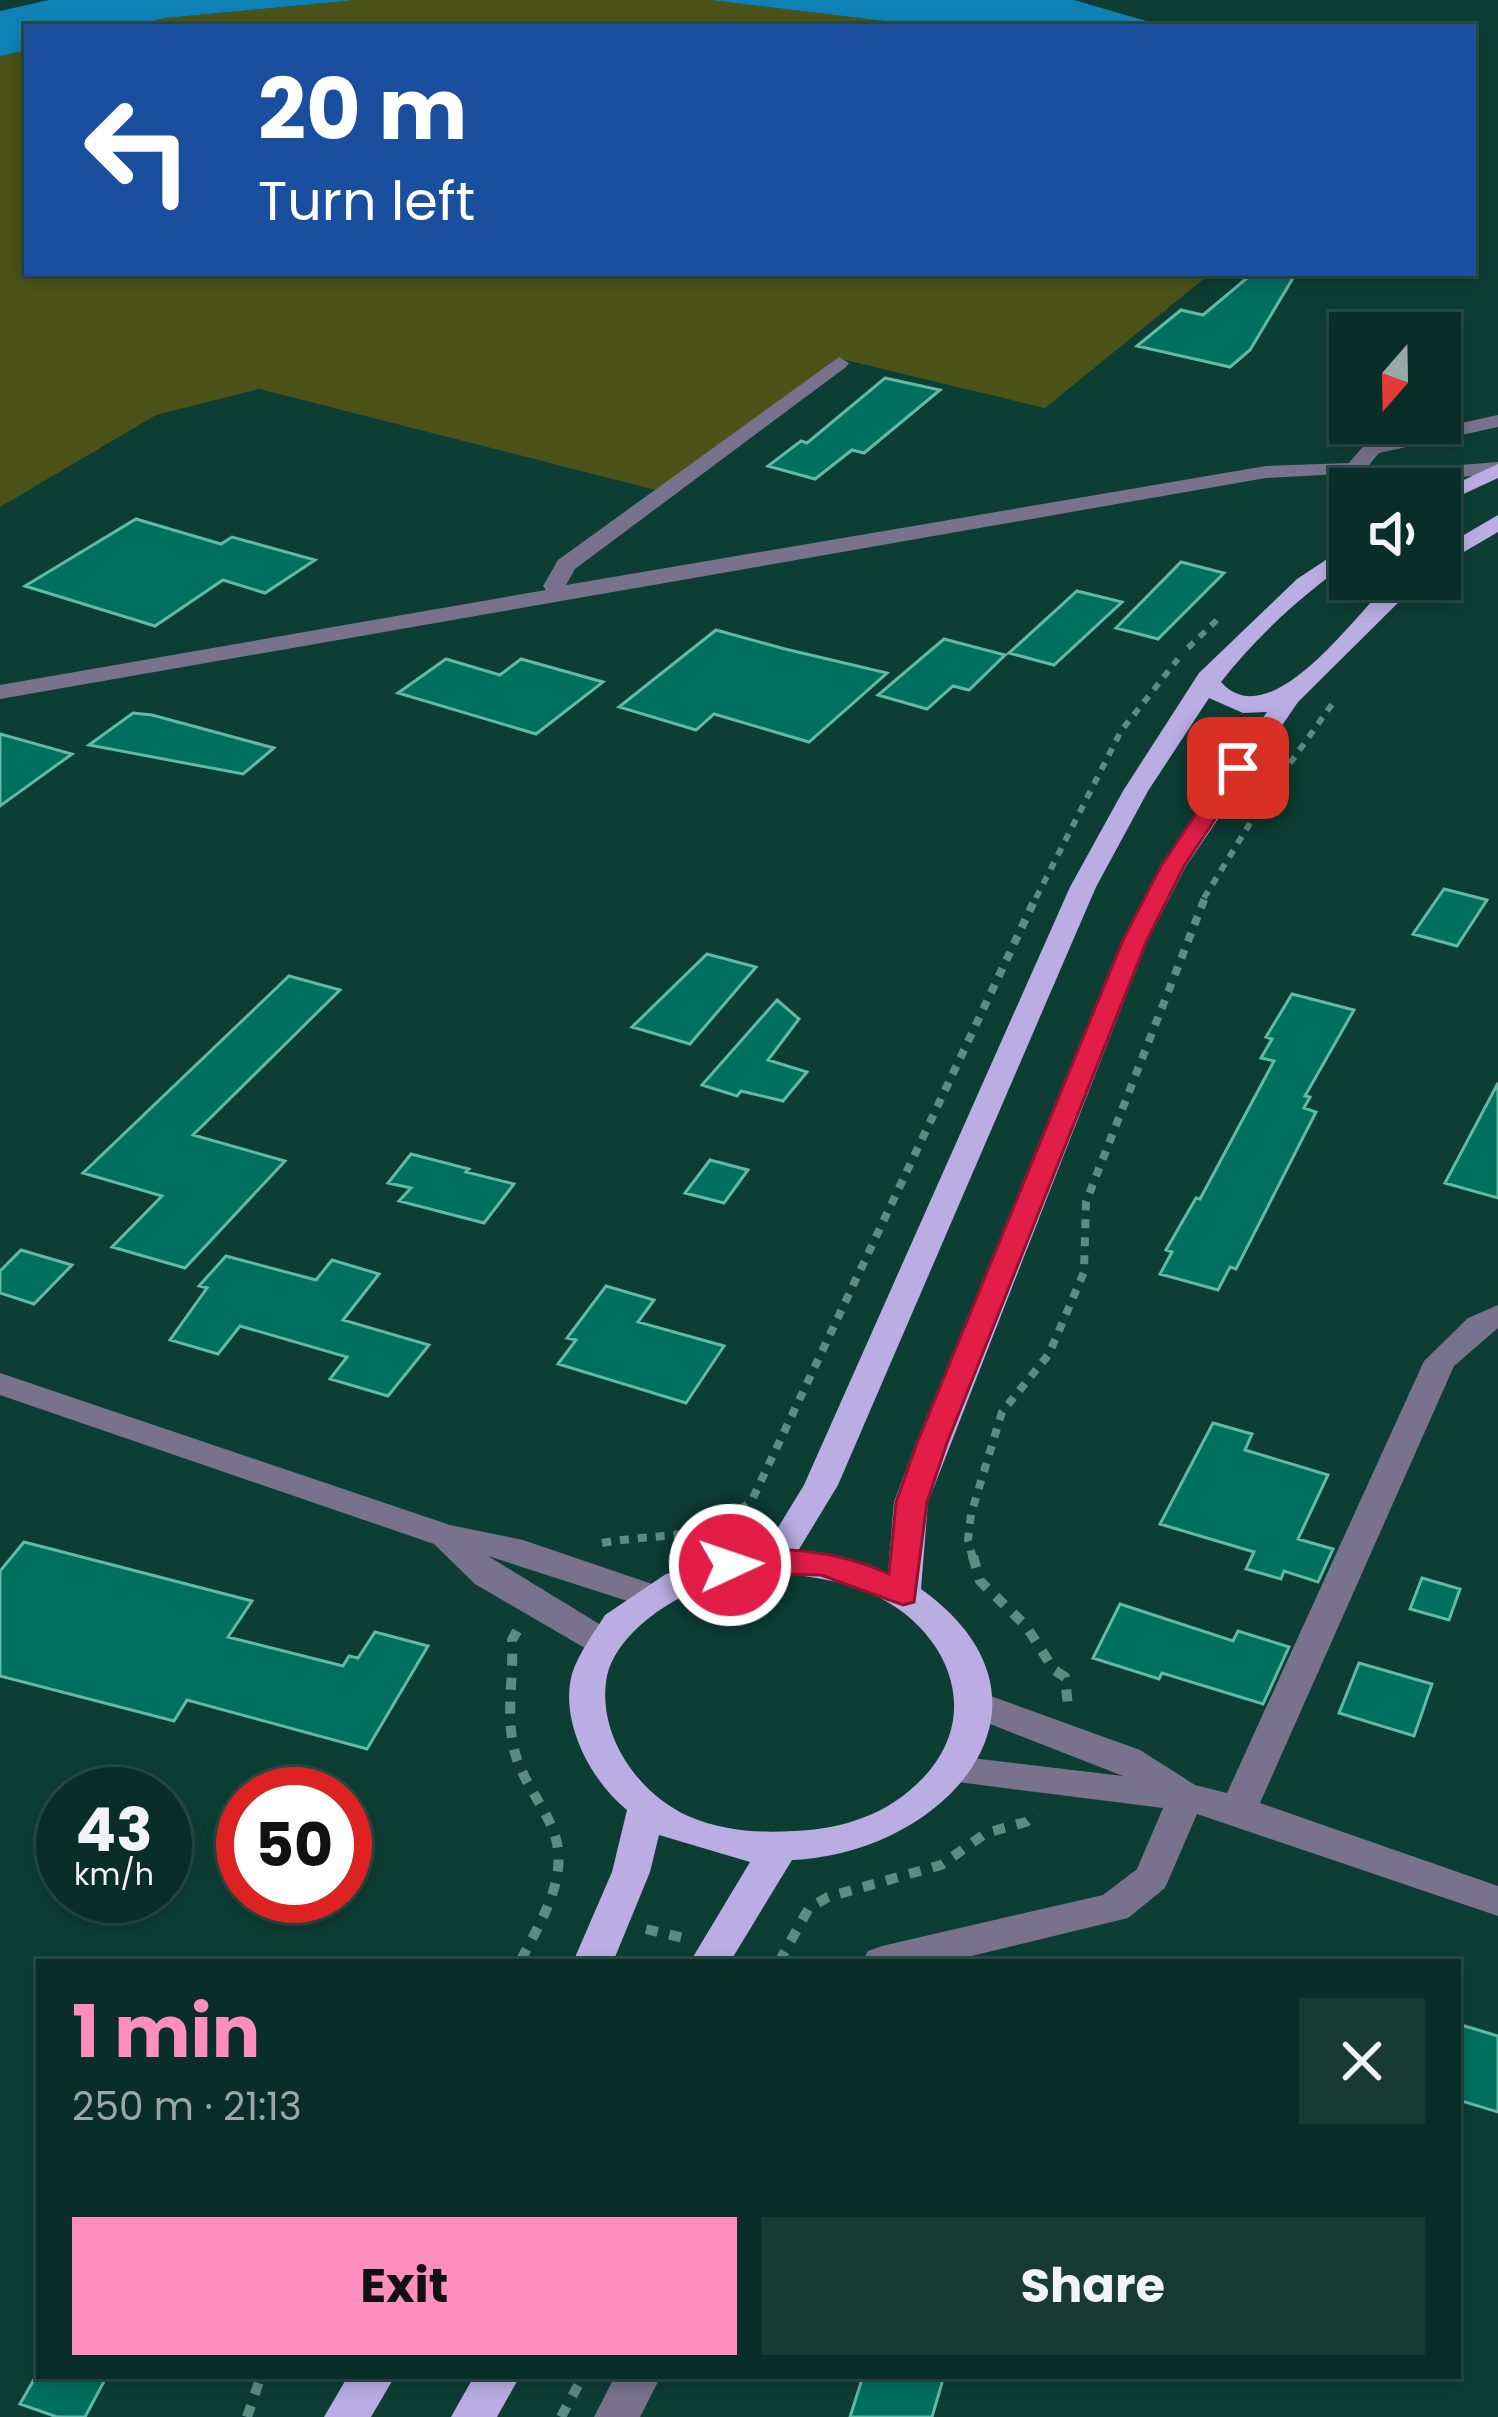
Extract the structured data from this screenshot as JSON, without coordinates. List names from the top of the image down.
{
  "north": "bottom",
  "page": {
    "turn": ["20 m", "Turn left"],
    "speed": "43 km/h",
    "limit": "50",
    "heading": ["1 min", "250 m · 21:13"],
    "buttons": ["Exit", "Share"]
  }
}
